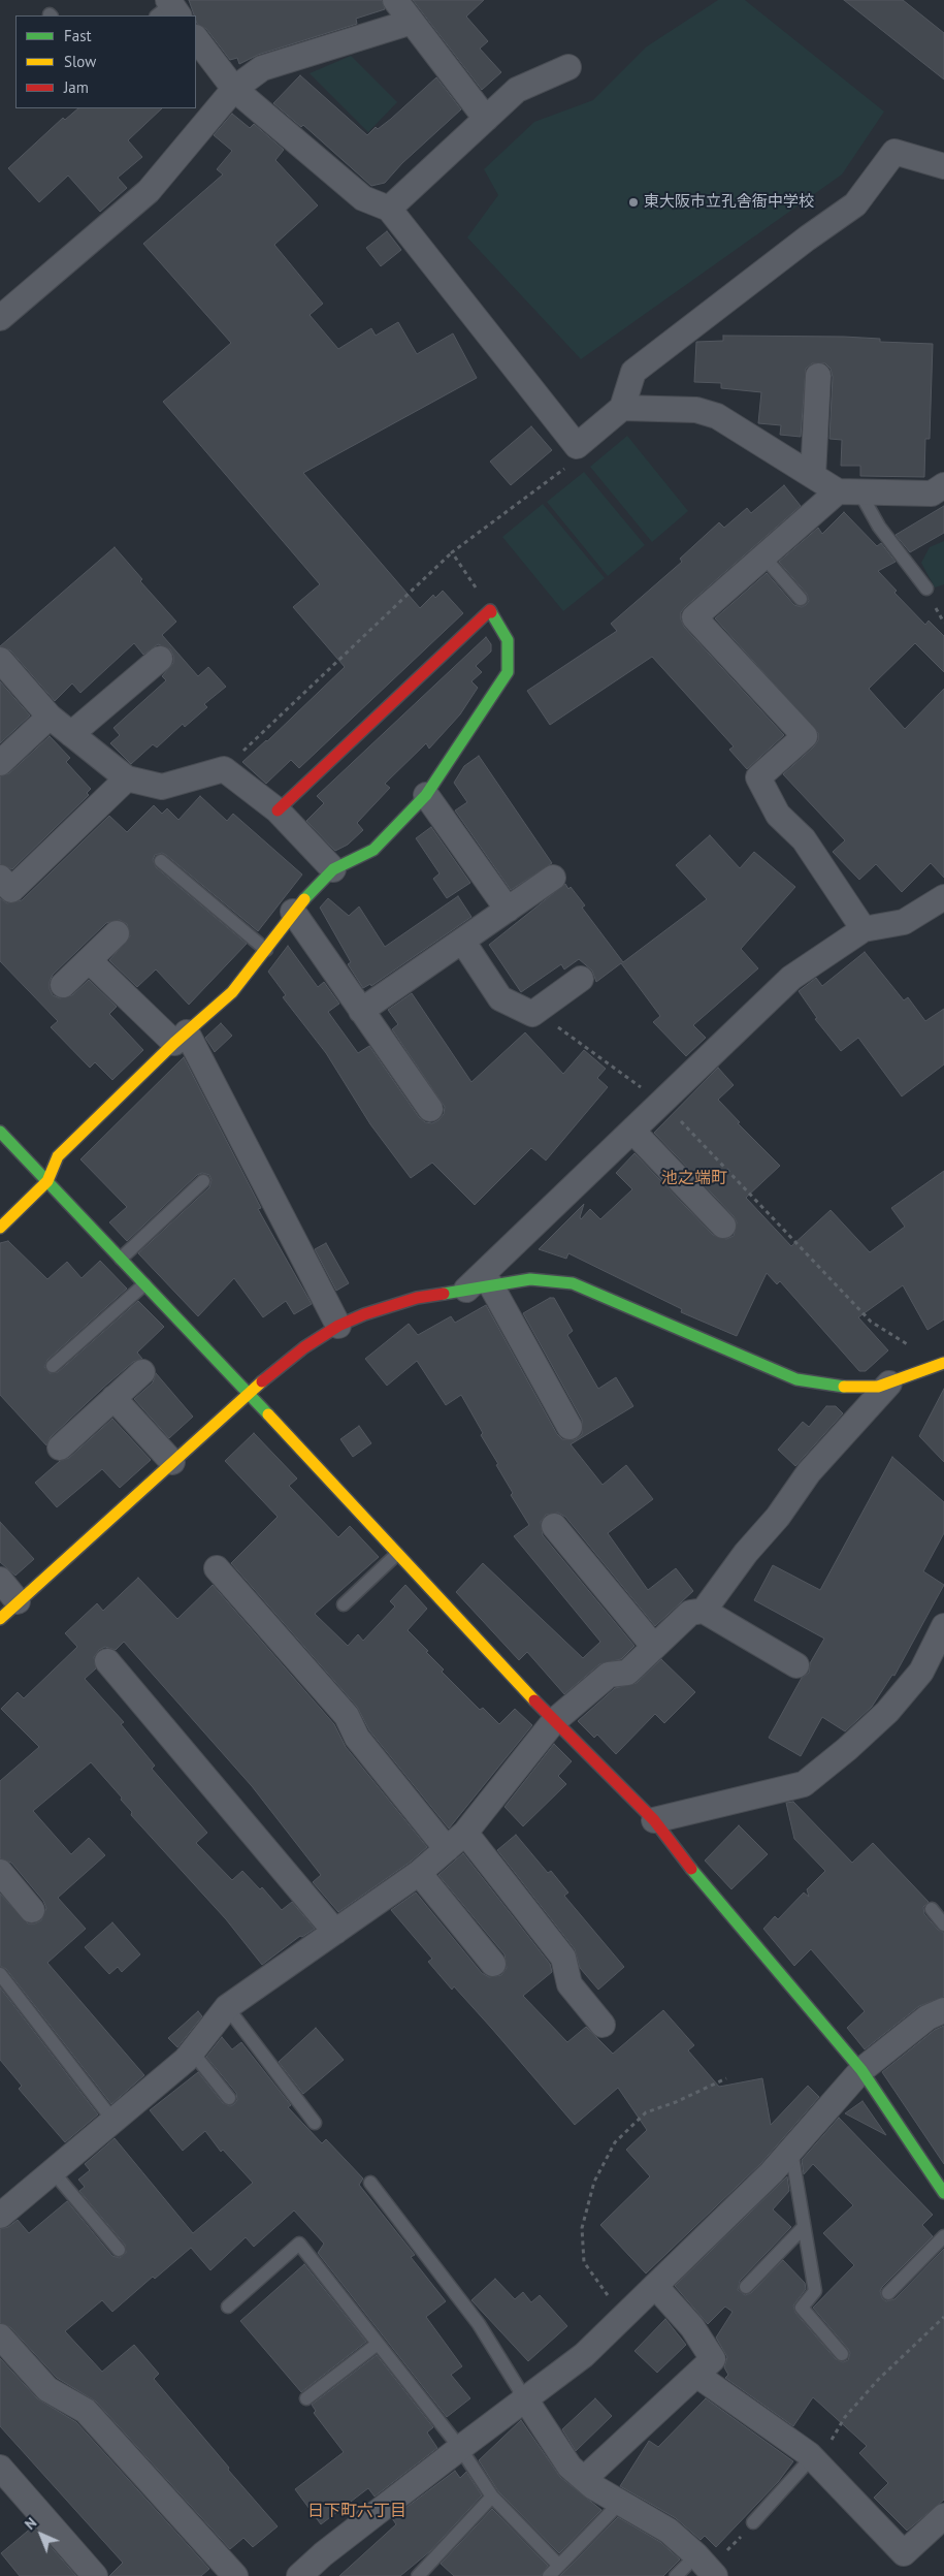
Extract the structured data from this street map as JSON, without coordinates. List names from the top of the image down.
{
  "districts": ["池之端町", "日下町六丁目"],
  "places": ["東大阪市立孔舎衙中学校"],
  "legend": ["Fast", "Slow", "Jam"],
  "north": "top left"
}
